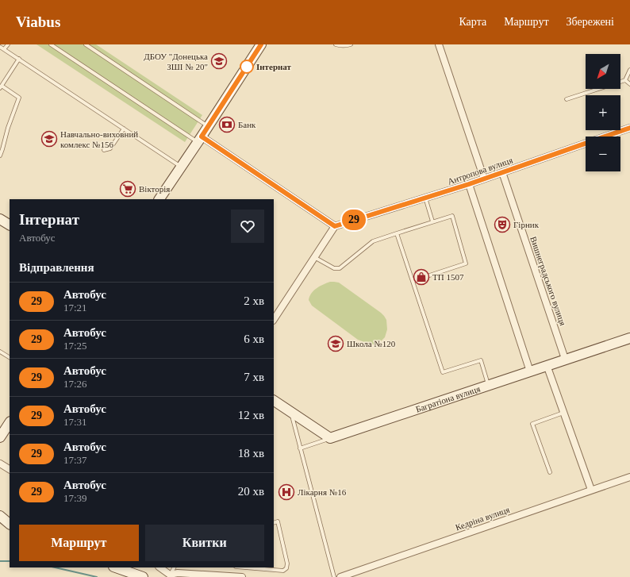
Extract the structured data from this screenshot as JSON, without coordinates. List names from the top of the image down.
{
  "streets": {
    "street": [
      "Антропова вулиця",
      "Вишнеградського вулиця",
      "Багратіона вулиця",
      "Кедріна вулиця"
    ]
  },
  "crossings": [
    ["Антропова вулиця", "Вишнеградського вулиця"],
    ["Вишнеградського вулиця", "Багратіона вулиця"]
  ],
  "places": {
    "school or university": ["ДБОУ \"Донецька ЗШІ № 20\"", "Навчально-виховний комлекс №156", "Школа №120"],
    "other": ["Інтернат"],
    "bank": ["Банк"],
    "supermarket": ["Вікторія"],
    "theatre": ["Гірник"],
    "shop": ["ТП 1507"],
    "hospital": ["Лікарня №16"]
  },
  "lines": ["bus line 29"],
  "north": "bottom left",
  "page": {
    "header": "Viabus",
    "nav": ["Карта", "Маршрут", "Збережені"],
    "on_map": "29",
    "map_buttons": ["+", "−"],
    "heading": [
      ["Інтернат", "Автобус"],
      "Відправлення"
    ],
    "list": [
      {
        "mark": "29",
        "name": "Автобус",
        "note": "17:21",
        "value": "2 хв"
      },
      {
        "mark": "29",
        "name": "Автобус",
        "note": "17:25",
        "value": "6 хв"
      },
      {
        "mark": "29",
        "name": "Автобус",
        "note": "17:26",
        "value": "7 хв"
      },
      {
        "mark": "29",
        "name": "Автобус",
        "note": "17:31",
        "value": "12 хв"
      },
      {
        "mark": "29",
        "name": "Автобус",
        "note": "17:37",
        "value": "18 хв"
      },
      {
        "mark": "29",
        "name": "Автобус",
        "note": "17:39",
        "value": "20 хв"
      }
    ],
    "buttons": ["Маршрут", "Квитки"]
  }
}
